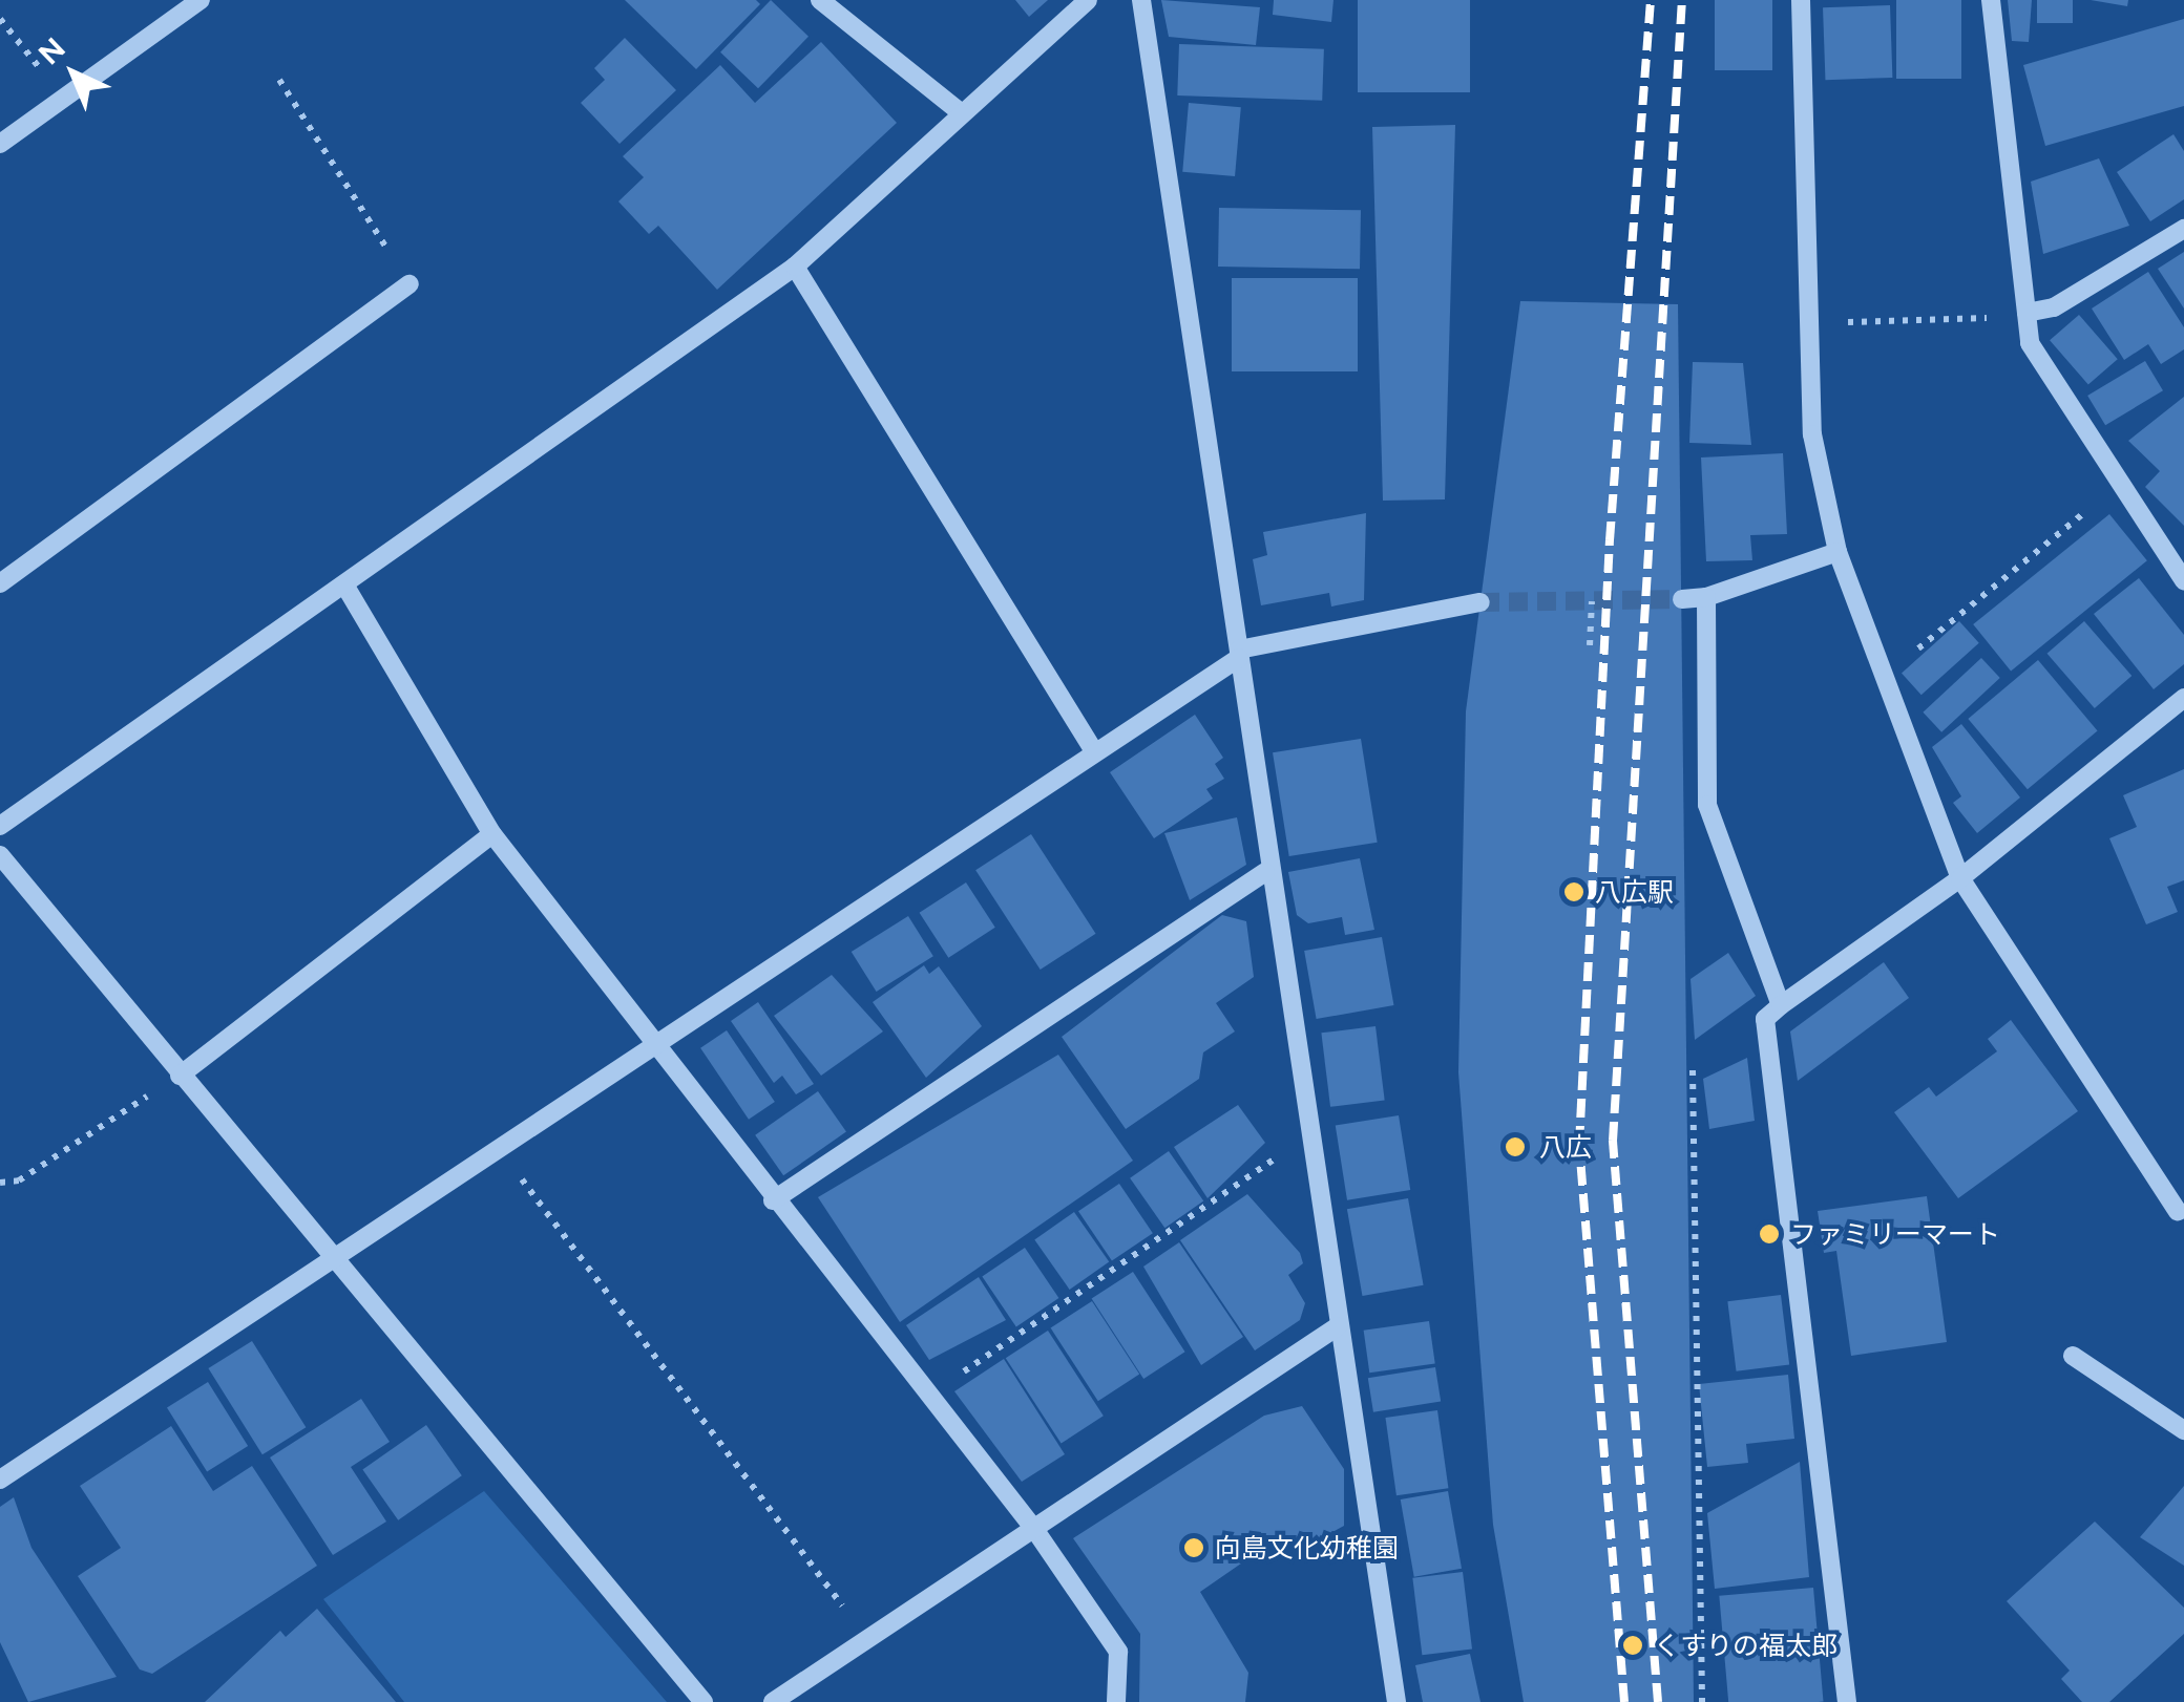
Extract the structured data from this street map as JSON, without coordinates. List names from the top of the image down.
{
  "places": [
    "八広駅",
    "八広",
    "ファミリーマート",
    "向島文化幼稚園",
    "くすりの福太郎"
  ],
  "north": "top left"
}
